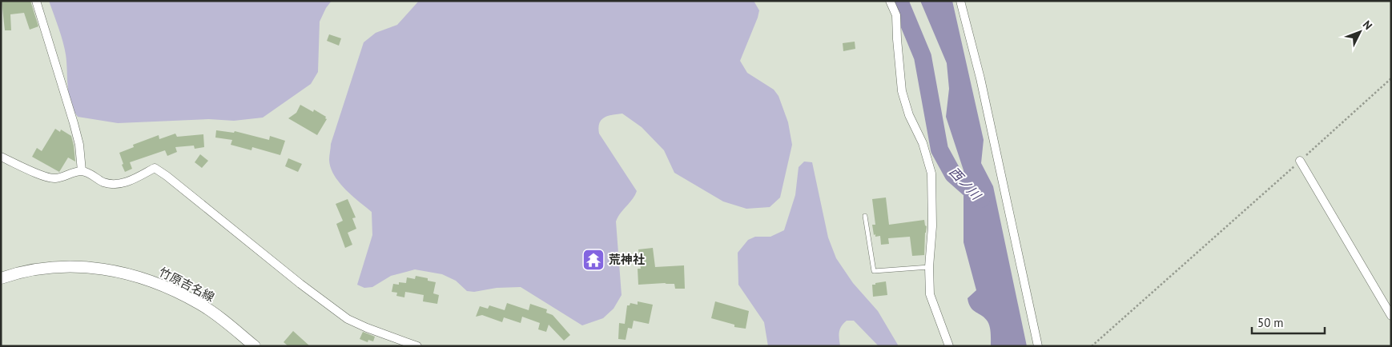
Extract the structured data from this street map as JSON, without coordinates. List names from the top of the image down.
{
  "streets": {
    "main road": ["竹原吉名線"]
  },
  "water": ["西ノ川"],
  "places": {
    "temple": ["荒神社"]
  },
  "scale_bar": "50 m",
  "north": "top right"
}
